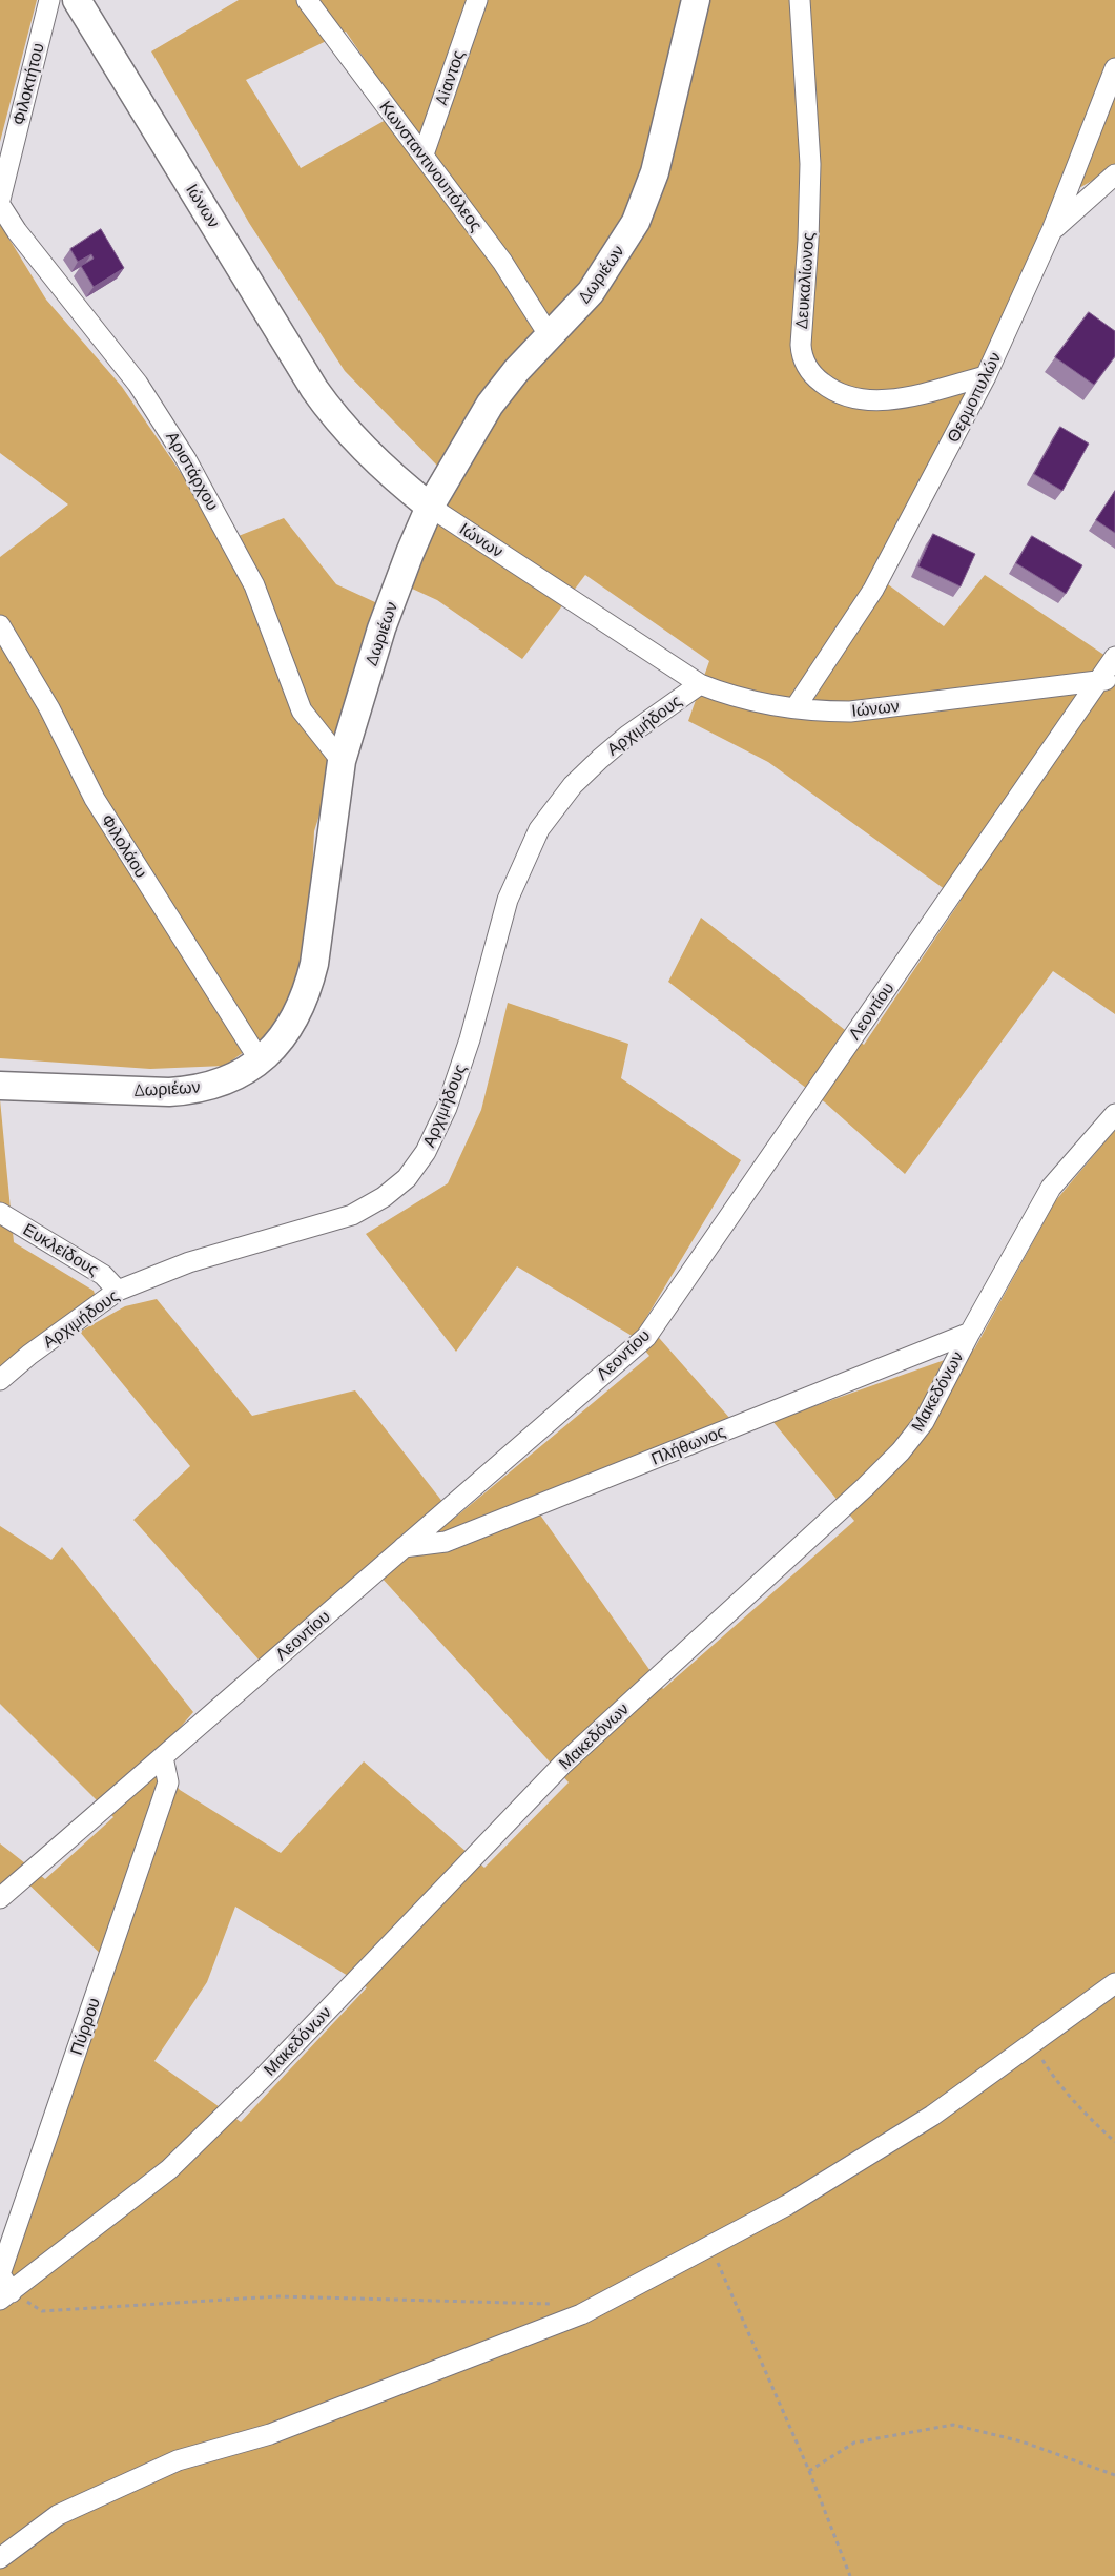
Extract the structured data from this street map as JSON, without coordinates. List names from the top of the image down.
{
  "streets": {
    "street": [
      "Aiαντος",
      "Φιλοκτήτου",
      "Κωνσταντινουπόλεος",
      "Ιώνων",
      "Δωριέων",
      "Δευκαλίωνος",
      "Θερμοπυλών",
      "Αριστάρχου",
      "Αρχιμήδους",
      "Φιλολάου",
      "Λεοντίου",
      "Ευκλείδους",
      "Μακεδόνων",
      "Πλήθωνος",
      "Πύρρου"
    ]
  },
  "crossings": [
    ["Aiαντος", "Κωνσταντινουπόλεος"],
    ["Κωνσταντινουπόλεος", "Δωριέων"],
    ["Ιώνων", "Δωριέων"],
    ["Ιώνων", "Θερμοπυλών"],
    ["Ιώνων", "Αρχιμήδους"],
    ["Ιώνων", "Λεοντίου"],
    ["Δωριέων", "Αριστάρχου"],
    ["Δωριέων", "Φιλολάου"],
    ["Δευκαλίωνος", "Θερμοπυλών"],
    ["Αρχιμήδους", "Ευκλείδους"],
    ["Λεοντίου", "Πλήθωνος"],
    ["Λεοντίου", "Πύρρου"],
    ["Μακεδόνων", "Πλήθωνος"],
    ["Μακεδόνων", "Πύρρου"]
  ]
}
